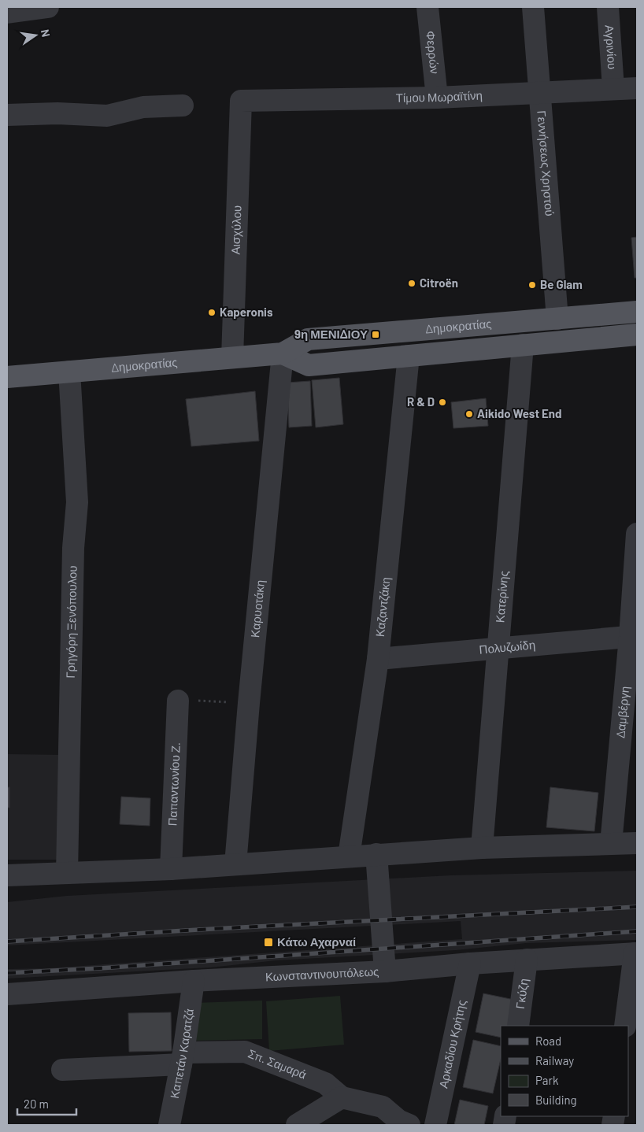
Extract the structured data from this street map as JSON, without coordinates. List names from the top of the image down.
{
  "streets": {
    "main road": ["Δημοκρατίας"],
    "street": [
      "Αγρινίου",
      "Φερρών",
      "Τίμου Μωραϊτίνη",
      "Γεννήσεως Χρηστού",
      "Αισχύλου",
      "Κατερίνης",
      "Καζαντζάκη",
      "Καρυοτάκη",
      "Γρηγόρη Ξενόπουλου",
      "Πολυζωίδη",
      "Δαμβέργη",
      "Παπαντωνίου Ζ.",
      "Κωνσταντινουπόλεως",
      "Γκύζη",
      "Αρκαδίου Κρήτης",
      "Καπετάν Καρατζά",
      "Σπ. Σαμαρά"
    ]
  },
  "crossings": [
    ["Αγρινίου", "Τίμου Μωραϊτίνη"],
    ["Φερρών", "Τίμου Μωραϊτίνη"],
    ["Τίμου Μωραϊτίνη", "Γεννήσεως Χρηστού"],
    ["Τίμου Μωραϊτίνη", "Αισχύλου"],
    ["Γεννήσεως Χρηστού", "Δημοκρατίας"],
    ["Αισχύλου", "Δημοκρατίας"],
    ["Δημοκρατίας", "Κατερίνης"],
    ["Δημοκρατίας", "Καζαντζάκη"],
    ["Δημοκρατίας", "Καρυοτάκη"],
    ["Δημοκρατίας", "Γρηγόρη Ξενόπουλου"],
    ["Κατερίνης", "Πολυζωίδη"],
    ["Καζαντζάκη", "Πολυζωίδη"],
    ["Πολυζωίδη", "Δαμβέργη"],
    ["Κωνσταντινουπόλεως", "Γκύζη"],
    ["Κωνσταντινουπόλεως", "Αρκαδίου Κρήτης"],
    ["Κωνσταντινουπόλεως", "Καπετάν Καρατζά"],
    ["Καπετάν Καρατζά", "Σπ. Σαμαρά"]
  ],
  "places": {
    "other": [
      "Citroën",
      "Be Glam",
      "Kaperonis",
      "R & D",
      "Aikido West End"
    ],
    "transit": ["9η ΜΕΝΙΔΙΟΥ", "Κάτω Αχαρναί"]
  },
  "legend": [
    "Road",
    "Railway",
    "Park",
    "Building"
  ],
  "scale_bar": "20 m",
  "north": "right"
}
